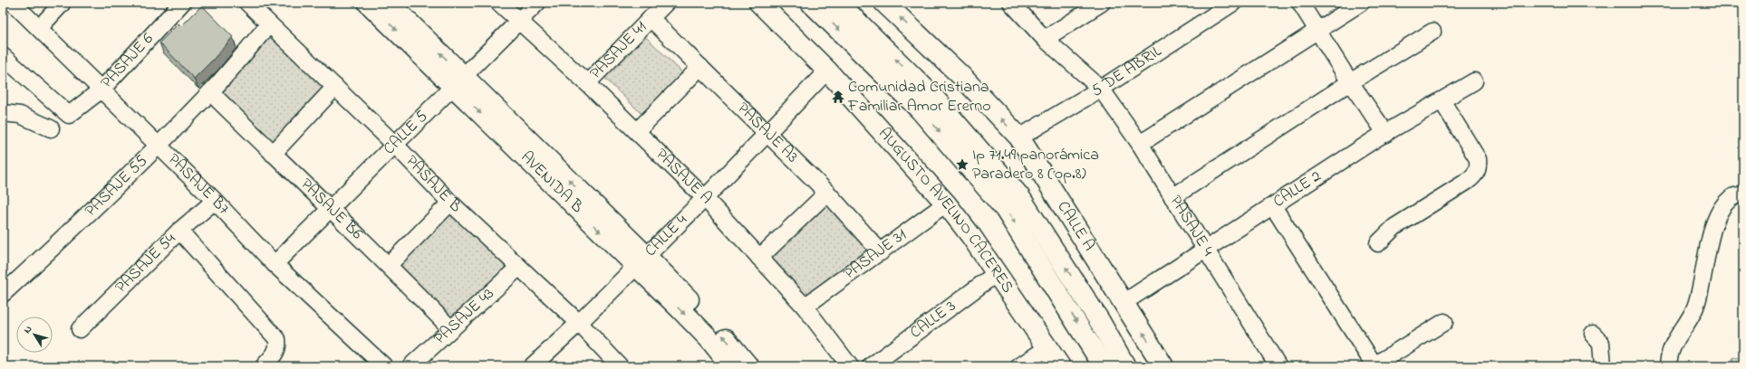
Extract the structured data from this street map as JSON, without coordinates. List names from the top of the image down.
{
  "streets": {
    "main road": ["AVENIDA B", "AUGUSTO AVELINO CÁCERES", "CALLE A"],
    "street": [
      "PASAJE 41",
      "PASAJE 6",
      "5 DE ABRIL",
      "PASAJE A3",
      "CALLE 5",
      "PASAJE A",
      "PASAJE B",
      "PASAJE B7",
      "PASAJE 55",
      "CALLE 2",
      "PASAJE B6",
      "PASAJE 4",
      "CALLE 4",
      "PASAJE 31",
      "PASAJE 54",
      "PASAJE 43",
      "CALLE 3"
    ]
  },
  "crossings": [
    ["PASAJE 41", "PASAJE A3"],
    ["PASAJE 41", "PASAJE A"],
    ["PASAJE 6", "PASAJE B7"],
    ["5 DE ABRIL", "CALLE A"],
    ["5 DE ABRIL", "PASAJE 4"],
    ["PASAJE A3", "CALLE 4"],
    ["PASAJE A3", "PASAJE 31"],
    ["CALLE 5", "PASAJE A"],
    ["CALLE 5", "AVENIDA B"],
    ["CALLE 5", "PASAJE B"],
    ["CALLE 5", "PASAJE B7"],
    ["CALLE 5", "PASAJE B6"],
    ["PASAJE A", "CALLE 4"],
    ["PASAJE A", "PASAJE 31"],
    ["AVENIDA B", "CALLE 4"],
    ["PASAJE B", "PASAJE 55"],
    ["PASAJE B", "CALLE 4"],
    ["PASAJE B", "PASAJE 43"],
    ["PASAJE B7", "PASAJE 55"],
    ["PASAJE B7", "PASAJE 54"],
    ["PASAJE 55", "PASAJE B6"],
    ["CALLE 2", "CALLE A"],
    ["CALLE 2", "PASAJE 4"],
    ["PASAJE B6", "PASAJE 43"],
    ["AUGUSTO AVELINO CÁCERES", "CALLE 4"],
    ["AUGUSTO AVELINO CÁCERES", "PASAJE 31"],
    ["AUGUSTO AVELINO CÁCERES", "CALLE 3"]
  ],
  "places": {
    "temple": ["Comunidad Cristiana Familiar Amor Ererno"],
    "place": ["Ip 71.49 panorámica Paradero 8 (op.8)"]
  },
  "north": "top left"
}
